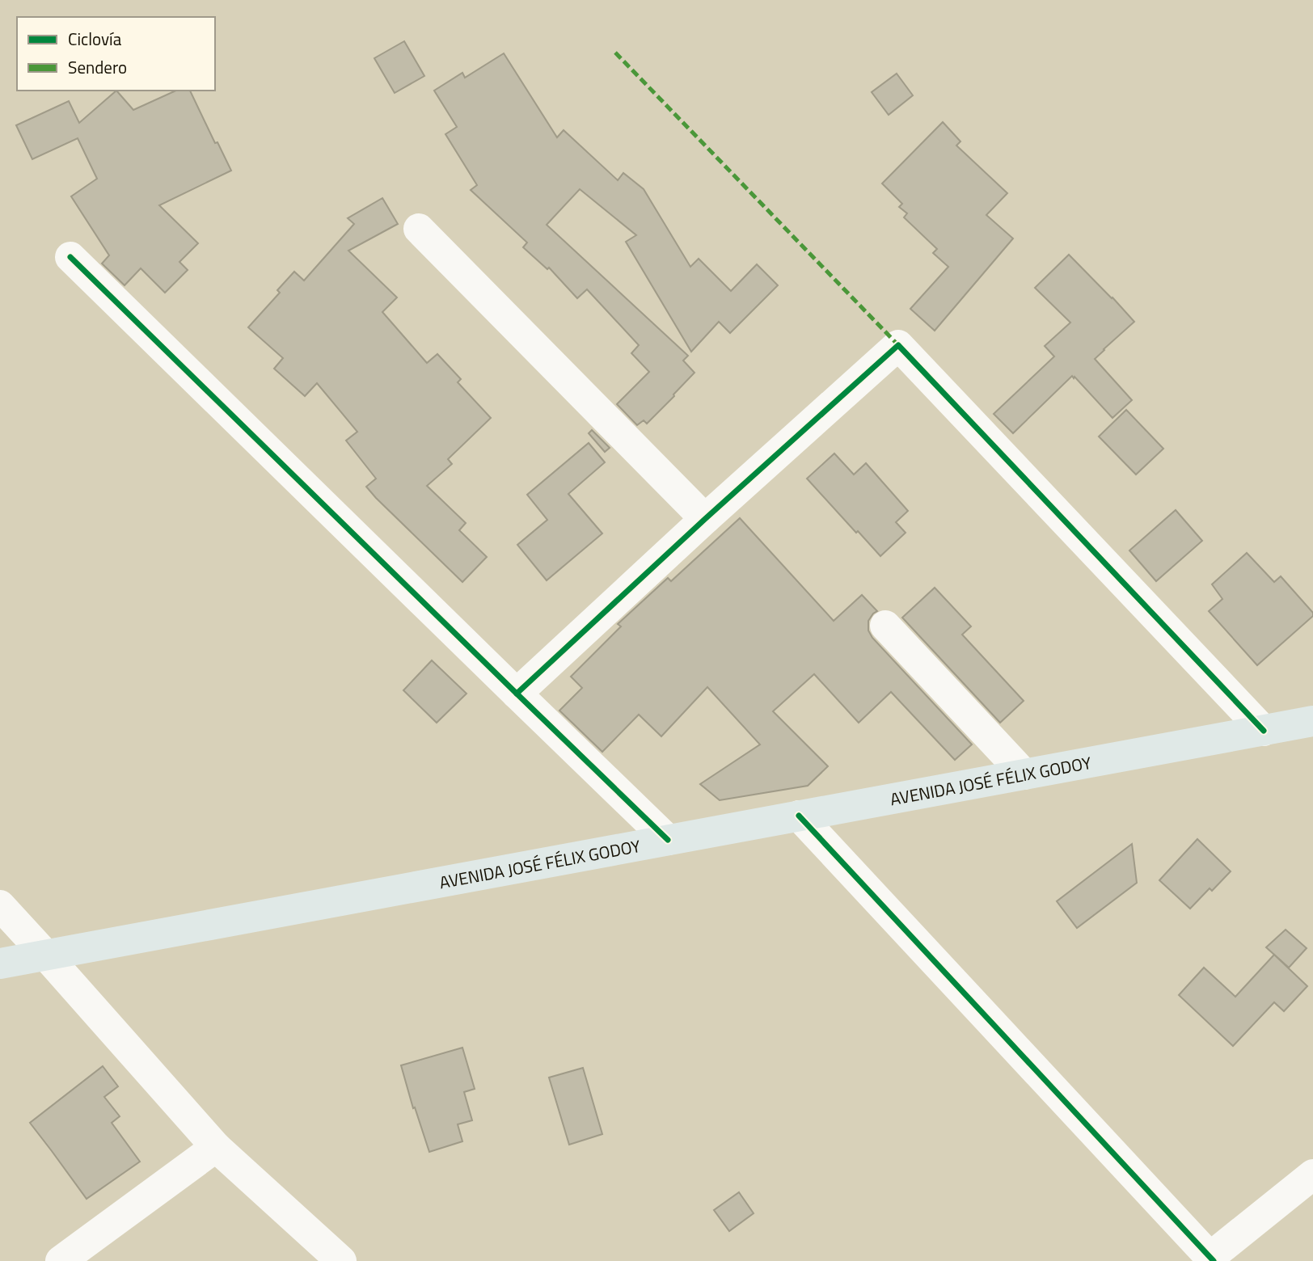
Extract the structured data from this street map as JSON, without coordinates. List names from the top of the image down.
{
  "streets": {
    "main road": ["AVENIDA JOSÉ FÉLIX GODOY"]
  },
  "legend": ["Ciclovía", "Sendero"]
}
